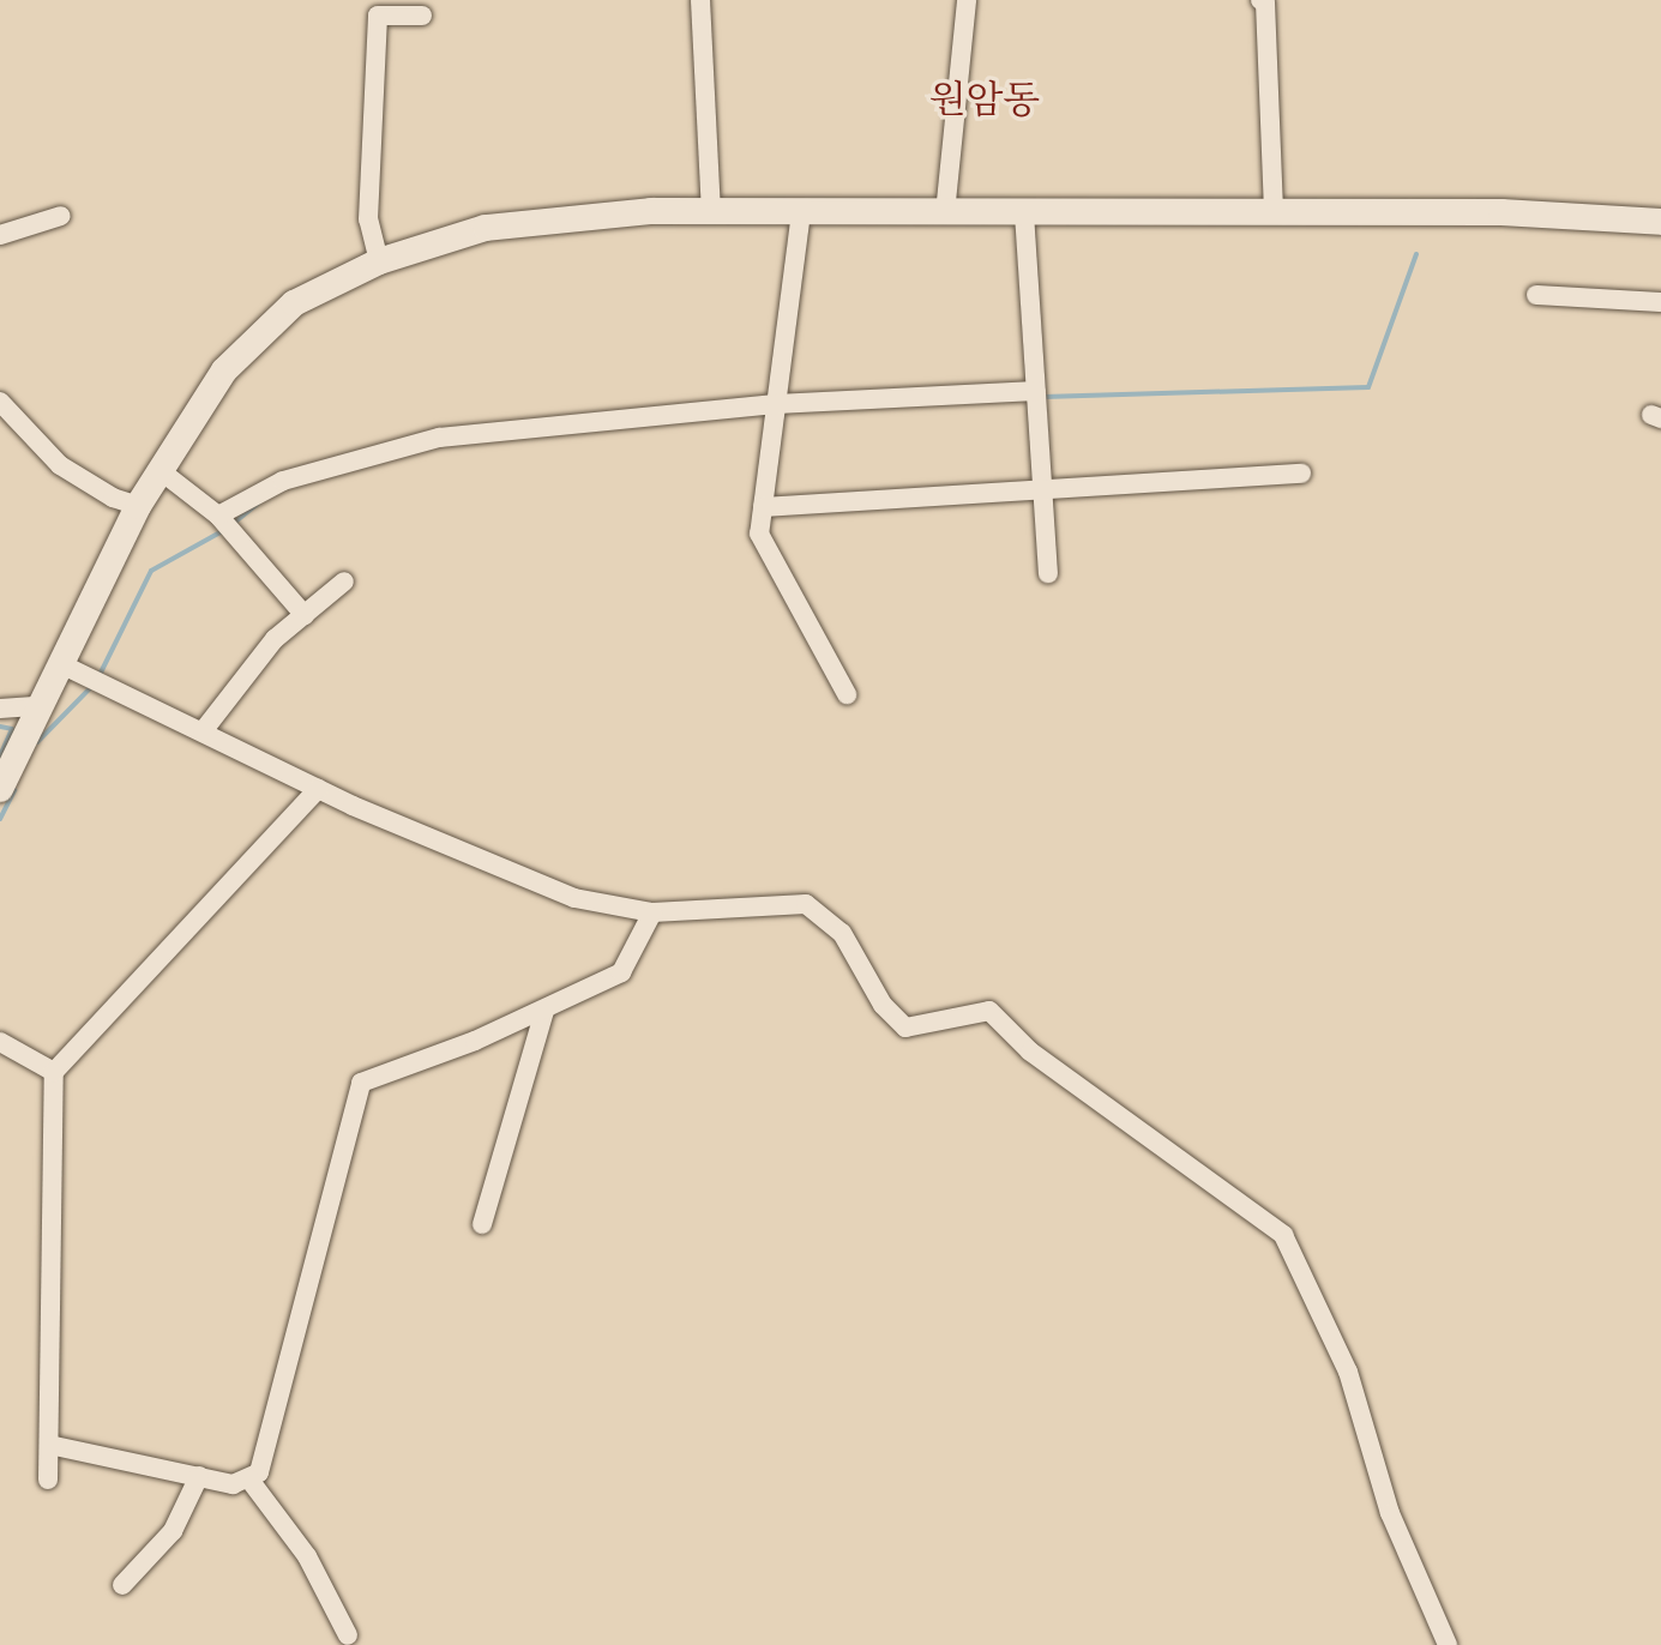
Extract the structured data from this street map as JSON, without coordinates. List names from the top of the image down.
{
  "districts": ["원암동"]
}
